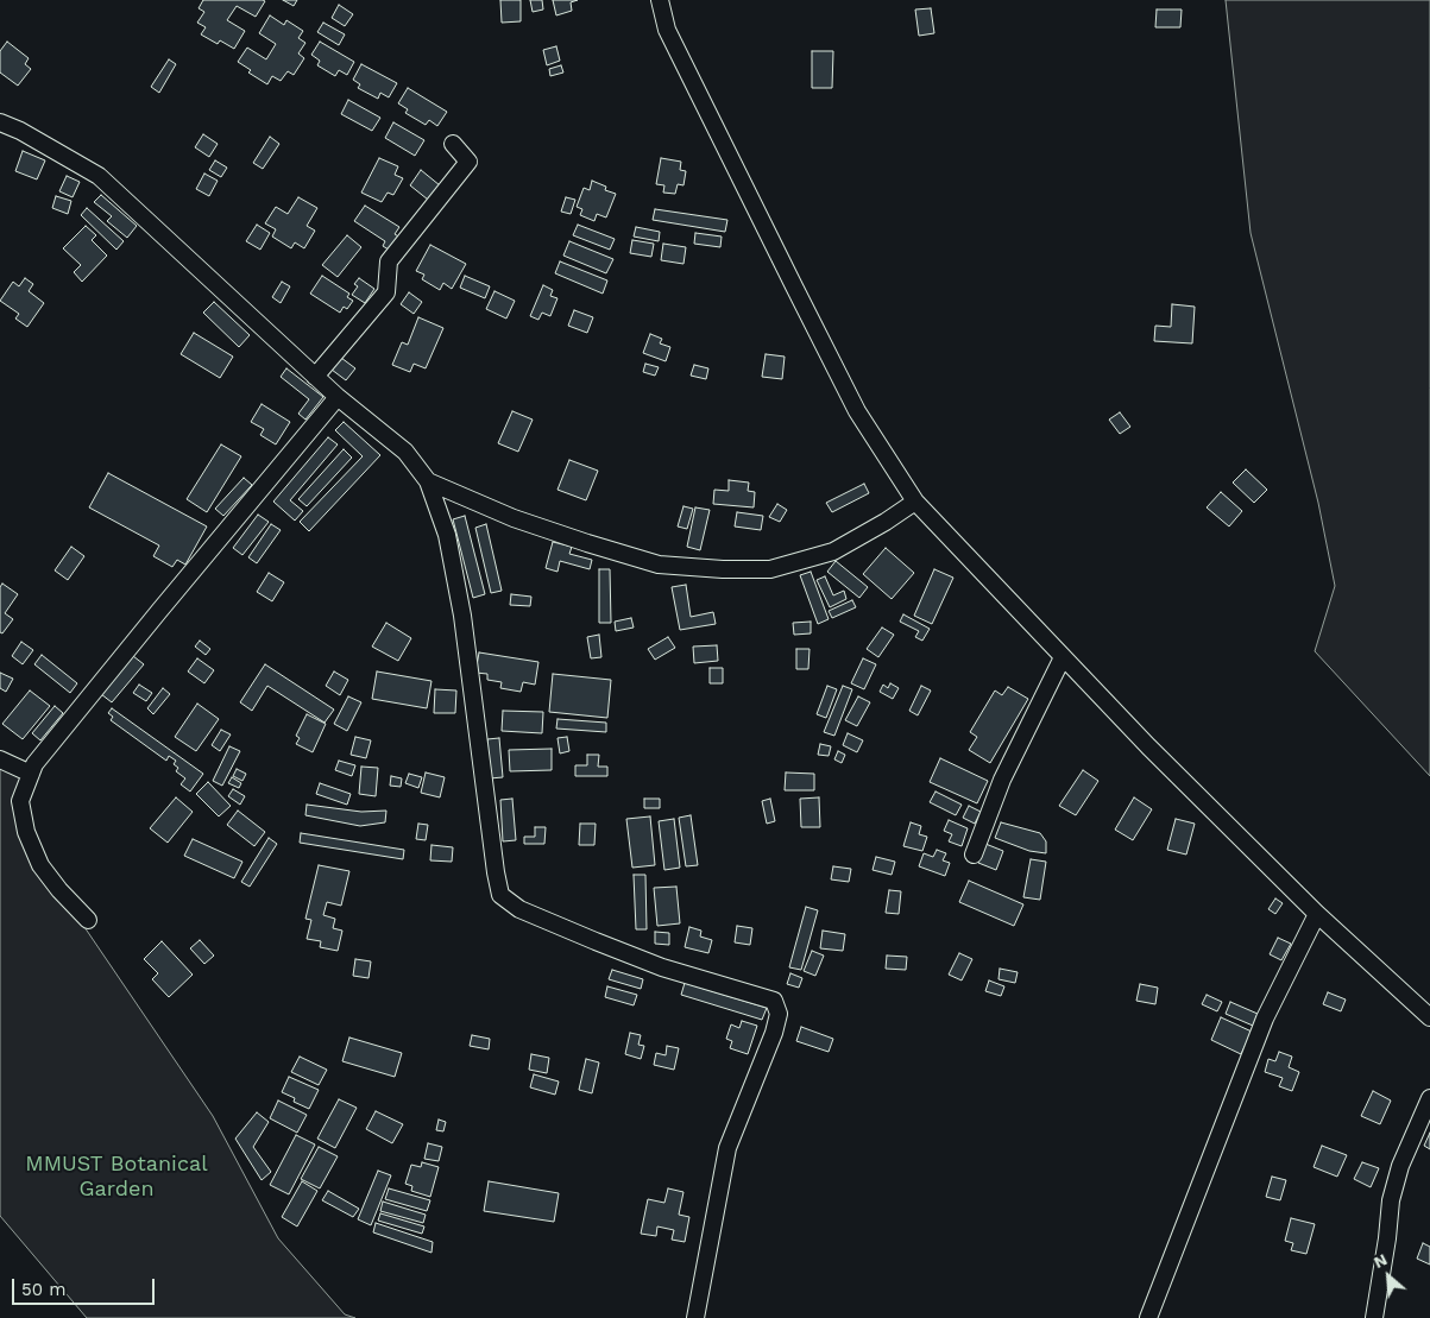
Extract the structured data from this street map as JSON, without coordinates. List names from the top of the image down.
{
  "parks": ["MMUST Botanical Garden"],
  "scale_bar": "50 m",
  "north": "top left"
}
